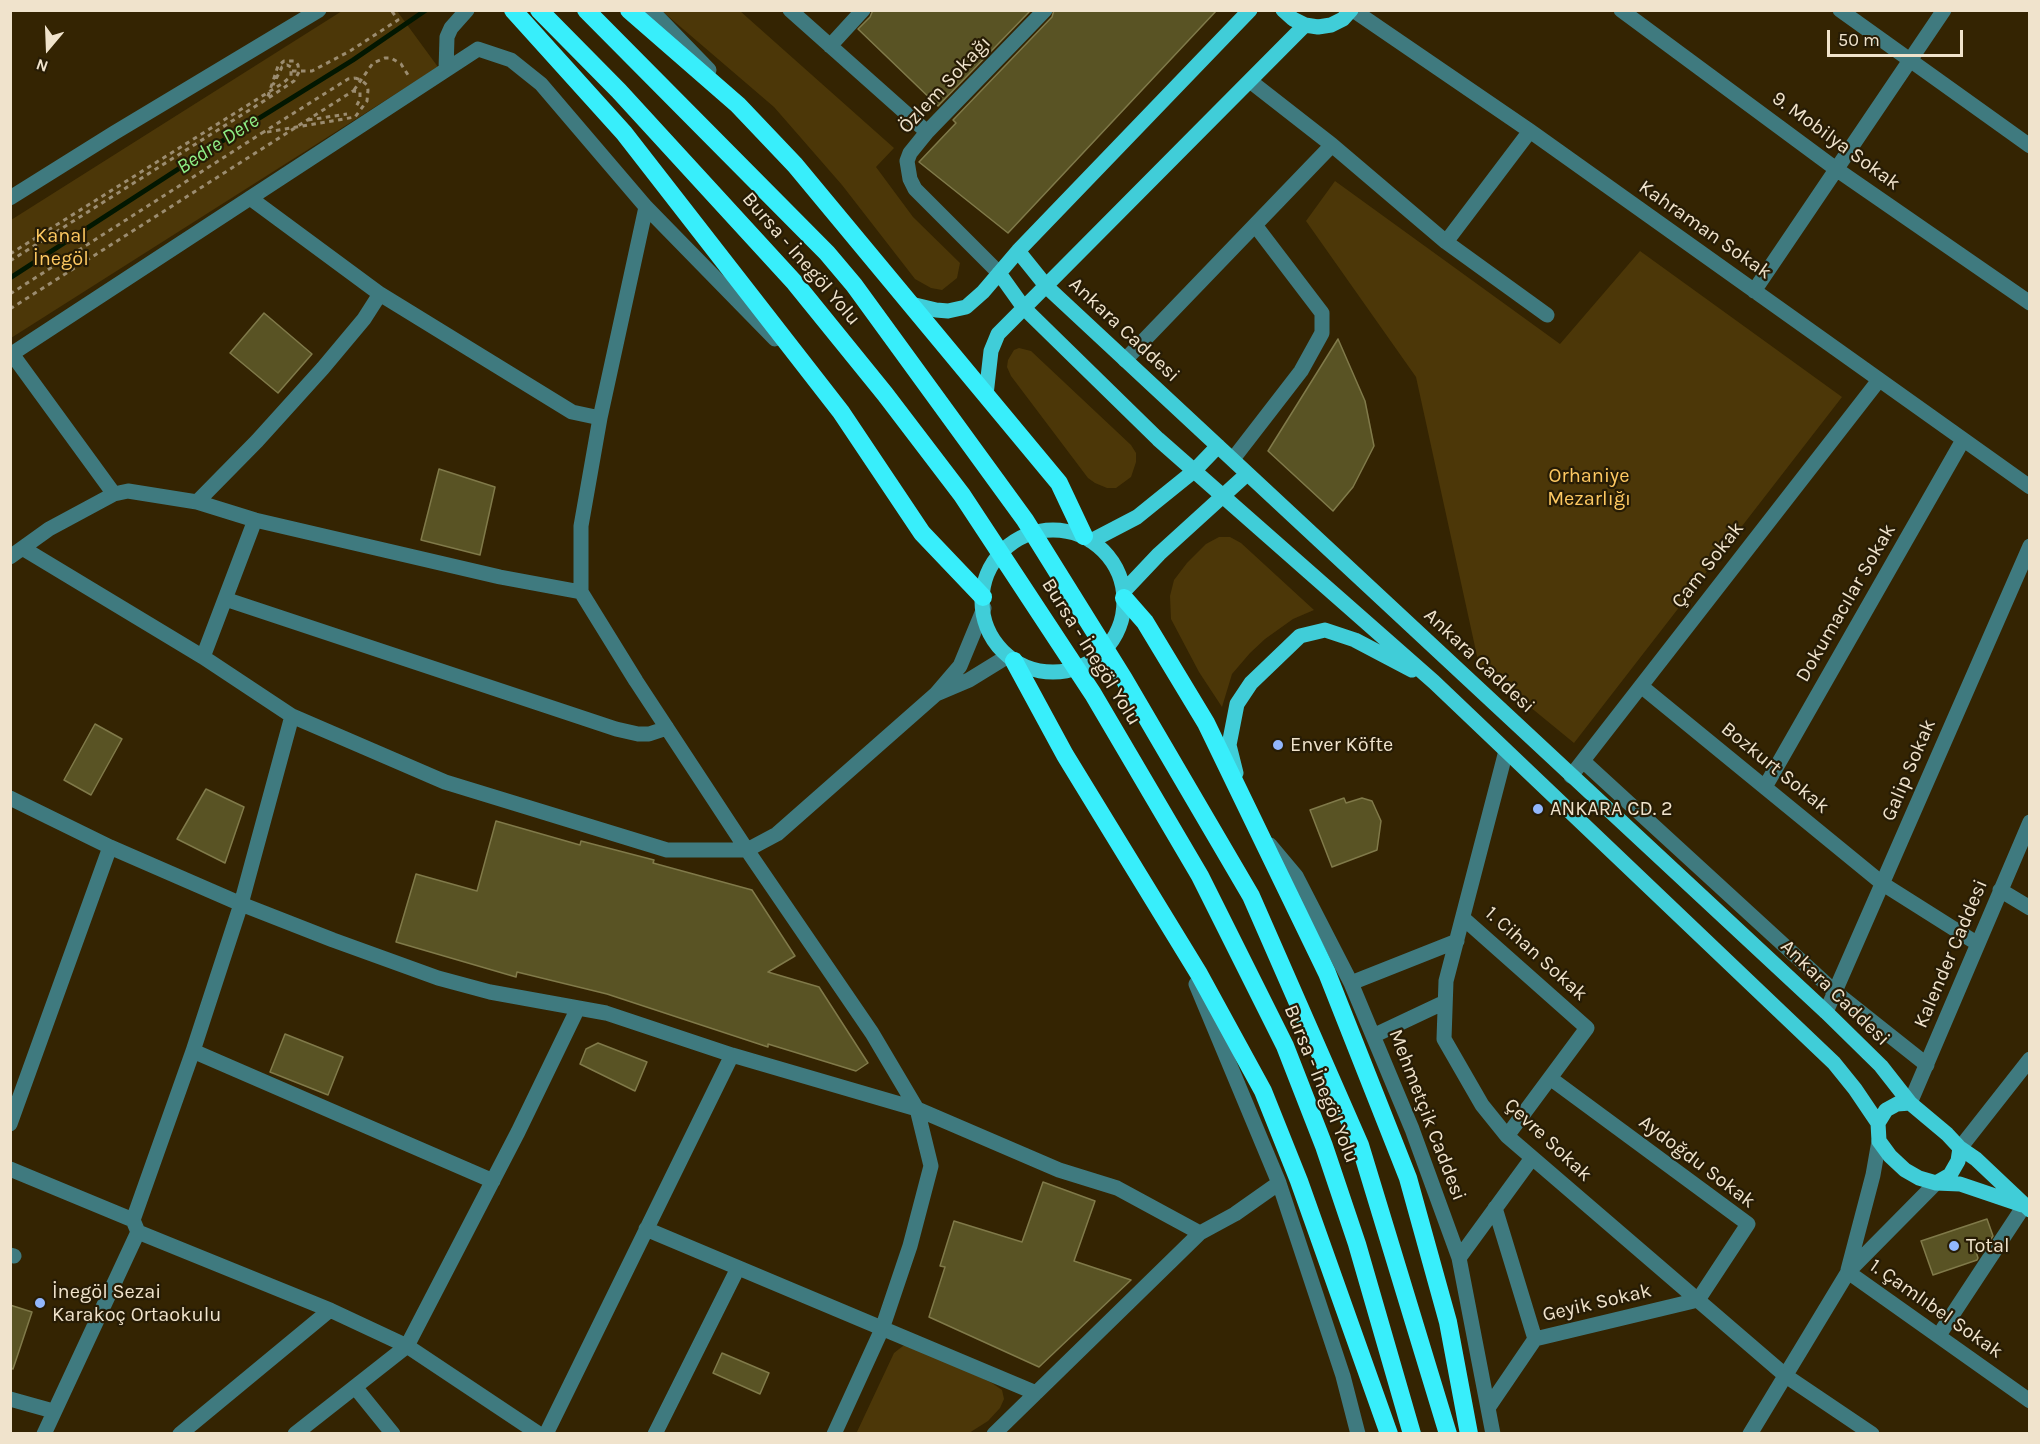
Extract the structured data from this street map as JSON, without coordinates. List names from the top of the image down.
{
  "streets": {
    "highway": ["Bursa - İnegöl Yolu"],
    "main road": ["Ankara Caddesi"],
    "street": [
      "Özlem Sokağı",
      "9. Mobilya Sokak",
      "Kahraman Sokak",
      "Çam Sokak",
      "Dokumacılar Sokak",
      "Bozkurt Sokak",
      "Galip Sokak",
      "1. Cihan Sokak",
      "Kalender Caddesi",
      "Mehmetçik Caddesi",
      "Çevre Sokak",
      "Aydoğdu Sokak",
      "Geyik Sokak",
      "1. Çamlıbel Sokak"
    ]
  },
  "crossings": [
    ["Kahraman Sokak", "Çam Sokak"],
    ["Kahraman Sokak", "Dokumacılar Sokak"],
    ["Ankara Caddesi", "Çam Sokak"],
    ["Ankara Caddesi", "Galip Sokak"],
    ["Ankara Caddesi", "Kalender Caddesi"],
    ["Çam Sokak", "Bozkurt Sokak"],
    ["Dokumacılar Sokak", "Bozkurt Sokak"],
    ["Bozkurt Sokak", "Galip Sokak"],
    ["Bozkurt Sokak", "Kalender Caddesi"],
    ["1. Cihan Sokak", "Çevre Sokak"],
    ["1. Cihan Sokak", "Aydoğdu Sokak"],
    ["Çevre Sokak", "Aydoğdu Sokak"],
    ["Çevre Sokak", "Geyik Sokak"],
    ["Aydoğdu Sokak", "Geyik Sokak"]
  ],
  "water": ["Bedre Dere"],
  "parks": ["Kanal İnegöl", "Orhaniye Mezarlığı"],
  "places": [
    "Enver Köfte",
    "ANKARA CD. 2",
    "Total",
    "İnegöl Sezai Karakoç Ortaokulu"
  ],
  "scale_bar": "50 m",
  "north": "bottom"
}
